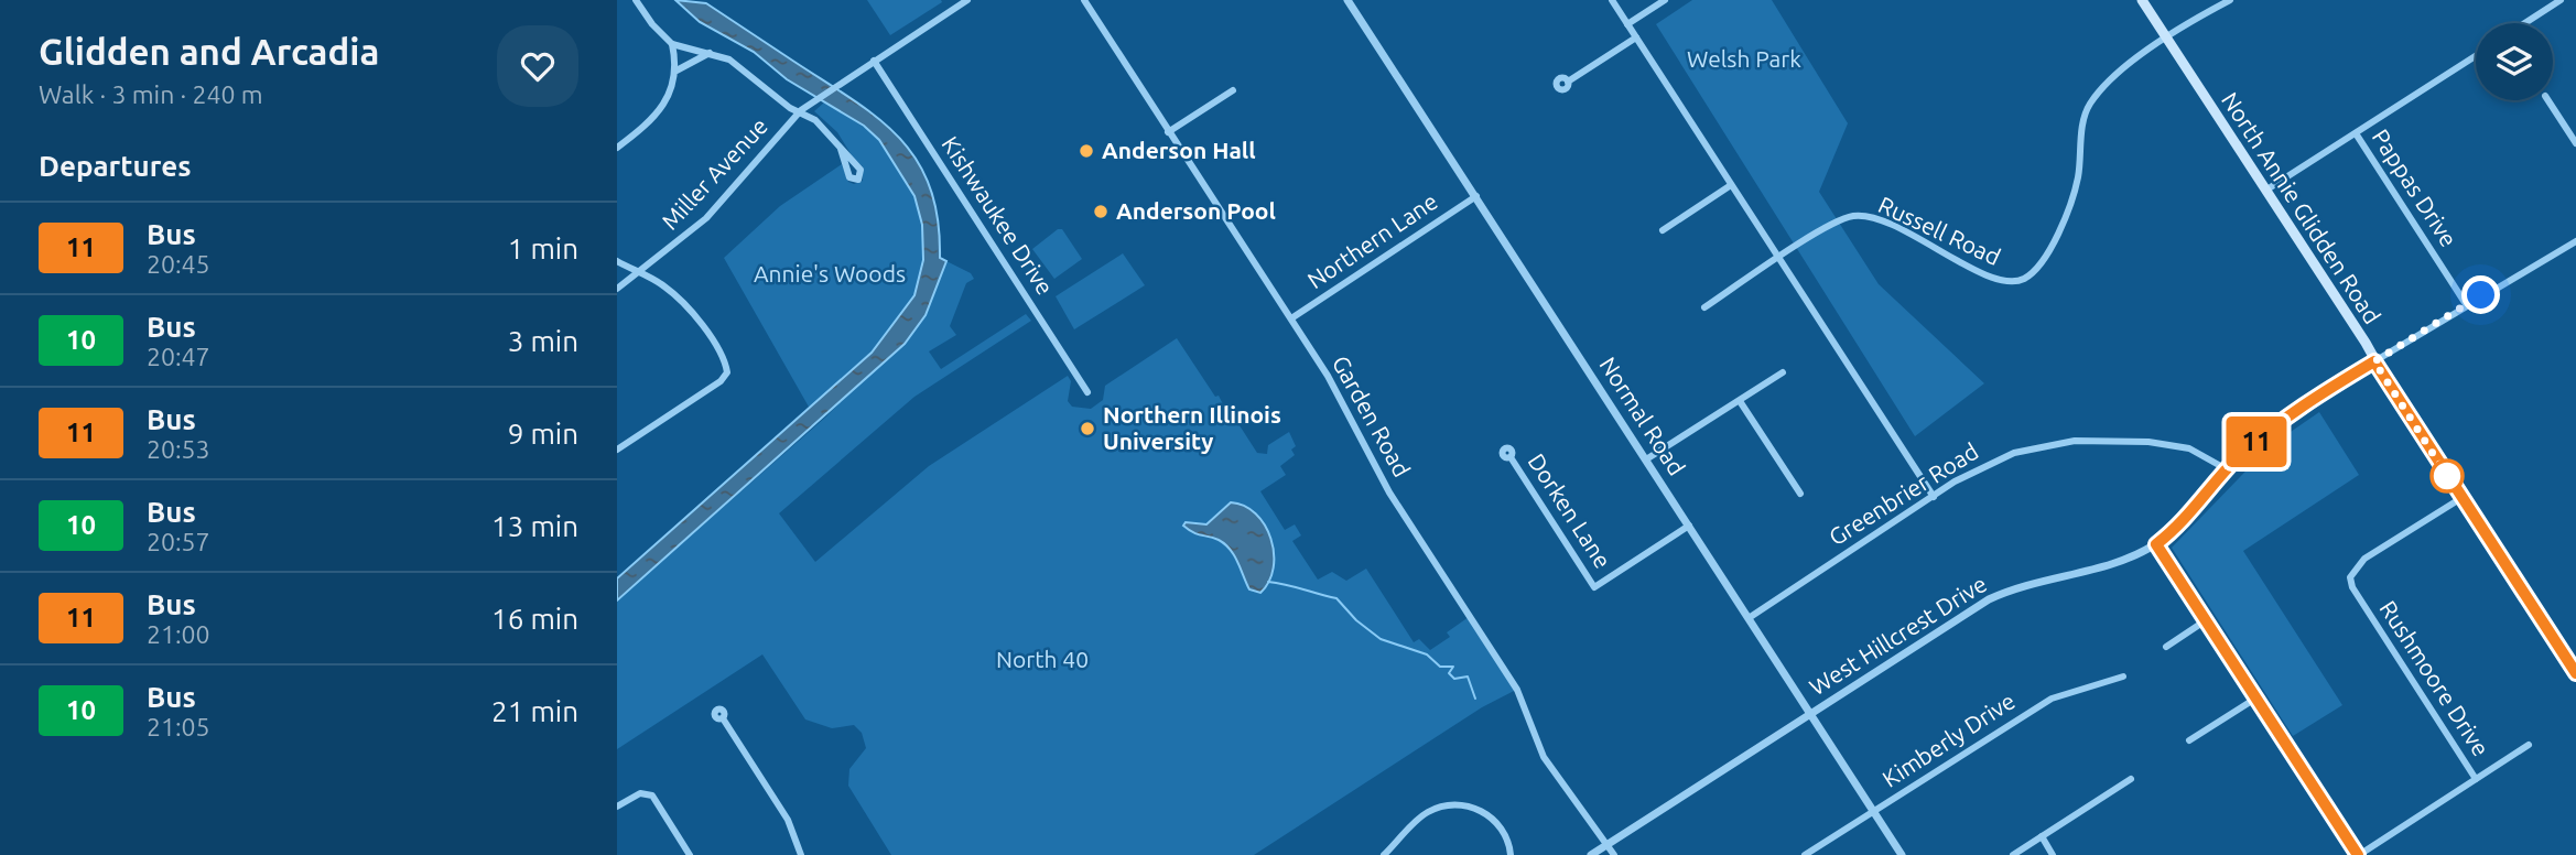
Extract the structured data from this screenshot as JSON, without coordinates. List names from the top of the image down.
{
  "streets": {
    "main road": ["North Annie Glidden Road"],
    "street": [
      "Miller Avenue",
      "Pappas Drive",
      "Kishwaukee Drive",
      "Russell Road",
      "Northern Lane",
      "Garden Road",
      "Normal Road",
      "Greenbrier Road",
      "Dorken Lane",
      "West Hillcrest Drive",
      "Rushmoore Drive",
      "Kimberly Drive"
    ]
  },
  "crossings": [
    ["Miller Avenue", "Kishwaukee Drive"],
    ["Pappas Drive", "West Hillcrest Drive"],
    ["North Annie Glidden Road", "Russell Road"],
    ["North Annie Glidden Road", "West Hillcrest Drive"],
    ["North Annie Glidden Road", "Rushmoore Drive"],
    ["Northern Lane", "Garden Road"],
    ["Northern Lane", "Normal Road"],
    ["Garden Road", "West Hillcrest Drive"],
    ["Normal Road", "Greenbrier Road"],
    ["Normal Road", "Dorken Lane"],
    ["Normal Road", "West Hillcrest Drive"],
    ["Normal Road", "Kimberly Drive"],
    ["Greenbrier Road", "West Hillcrest Drive"]
  ],
  "parks": ["Welsh Park", "Annie's Woods", "North 40"],
  "places": ["Anderson Hall", "Anderson Pool", "Northern Illinois University"],
  "lines": ["bus line 11"],
  "page": {
    "heading": [
      ["Glidden and Arcadia", "Walk · 3 min · 240 m"],
      "Departures"
    ],
    "on_map": "11",
    "list": [
      {
        "mark": "11",
        "name": "Bus",
        "note": "20:45",
        "value": "1 min"
      },
      {
        "mark": "10",
        "name": "Bus",
        "note": "20:47",
        "value": "3 min"
      },
      {
        "mark": "11",
        "name": "Bus",
        "note": "20:53",
        "value": "9 min"
      },
      {
        "mark": "10",
        "name": "Bus",
        "note": "20:57",
        "value": "13 min"
      },
      {
        "mark": "11",
        "name": "Bus",
        "note": "21:00",
        "value": "16 min"
      },
      {
        "mark": "10",
        "name": "Bus",
        "note": "21:05",
        "value": "21 min"
      }
    ]
  }
}
